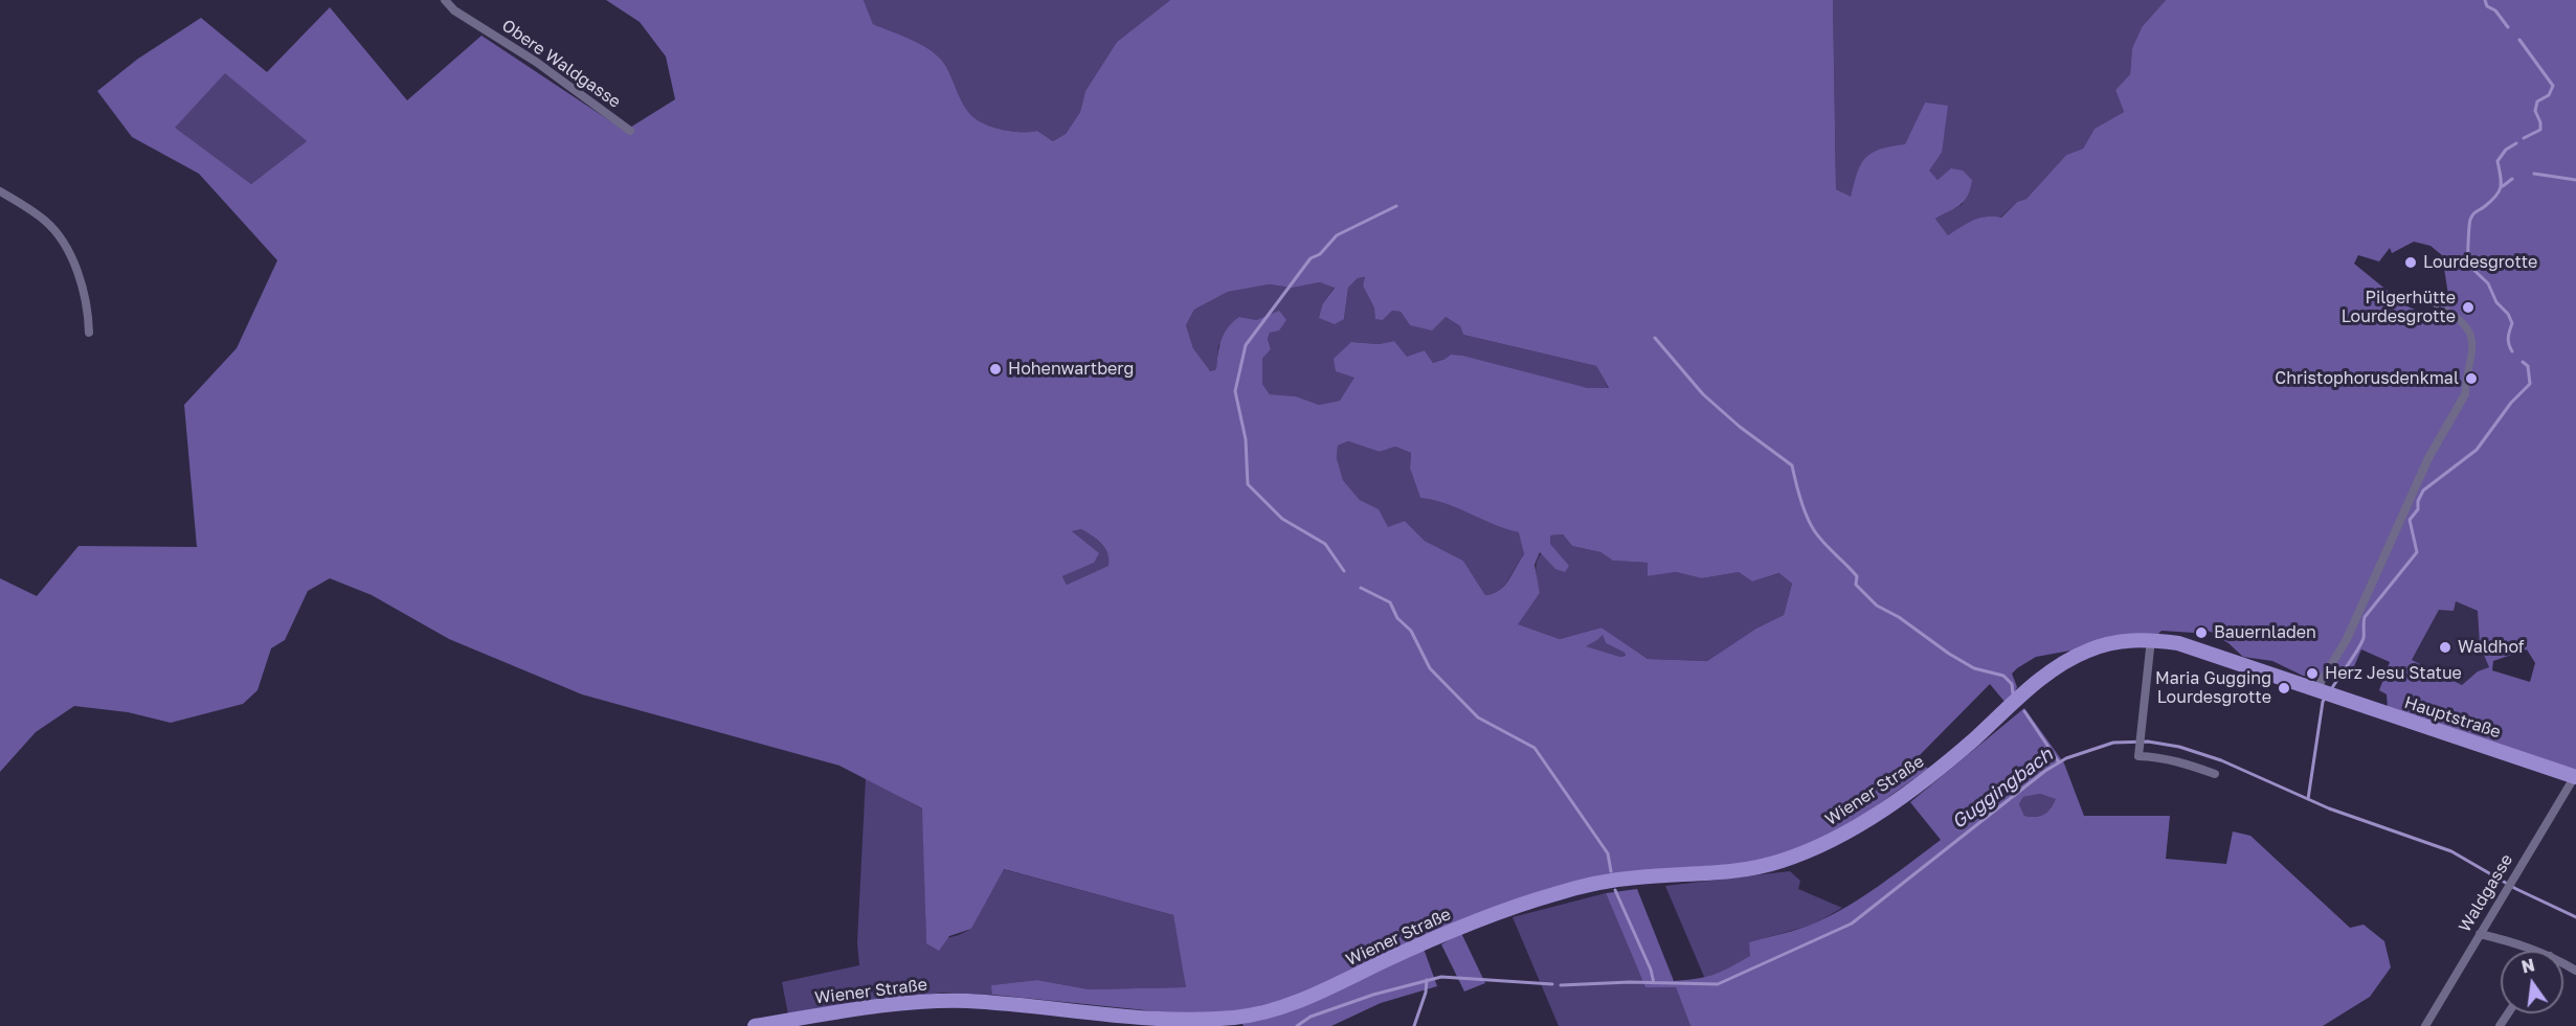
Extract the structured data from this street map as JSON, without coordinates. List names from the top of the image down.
{
  "streets": {
    "main road": ["Hauptstraße", "Wiener Straße"],
    "street": ["Obere Waldgasse", "Waldgasse"]
  },
  "crossings": [
    ["Hauptstraße", "Wiener Straße"],
    ["Hauptstraße", "Waldgasse"]
  ],
  "water": ["Guggingbach"],
  "places": [
    "Lourdesgrotte",
    "Pilgerhütte Lourdesgrotte",
    "Hohenwartberg",
    "Christophorusdenkmal",
    "Bauernladen",
    "Waldhof",
    "Herz Jesu Statue",
    "Maria Gugging Lourdesgrotte"
  ],
  "north": "top"
}
